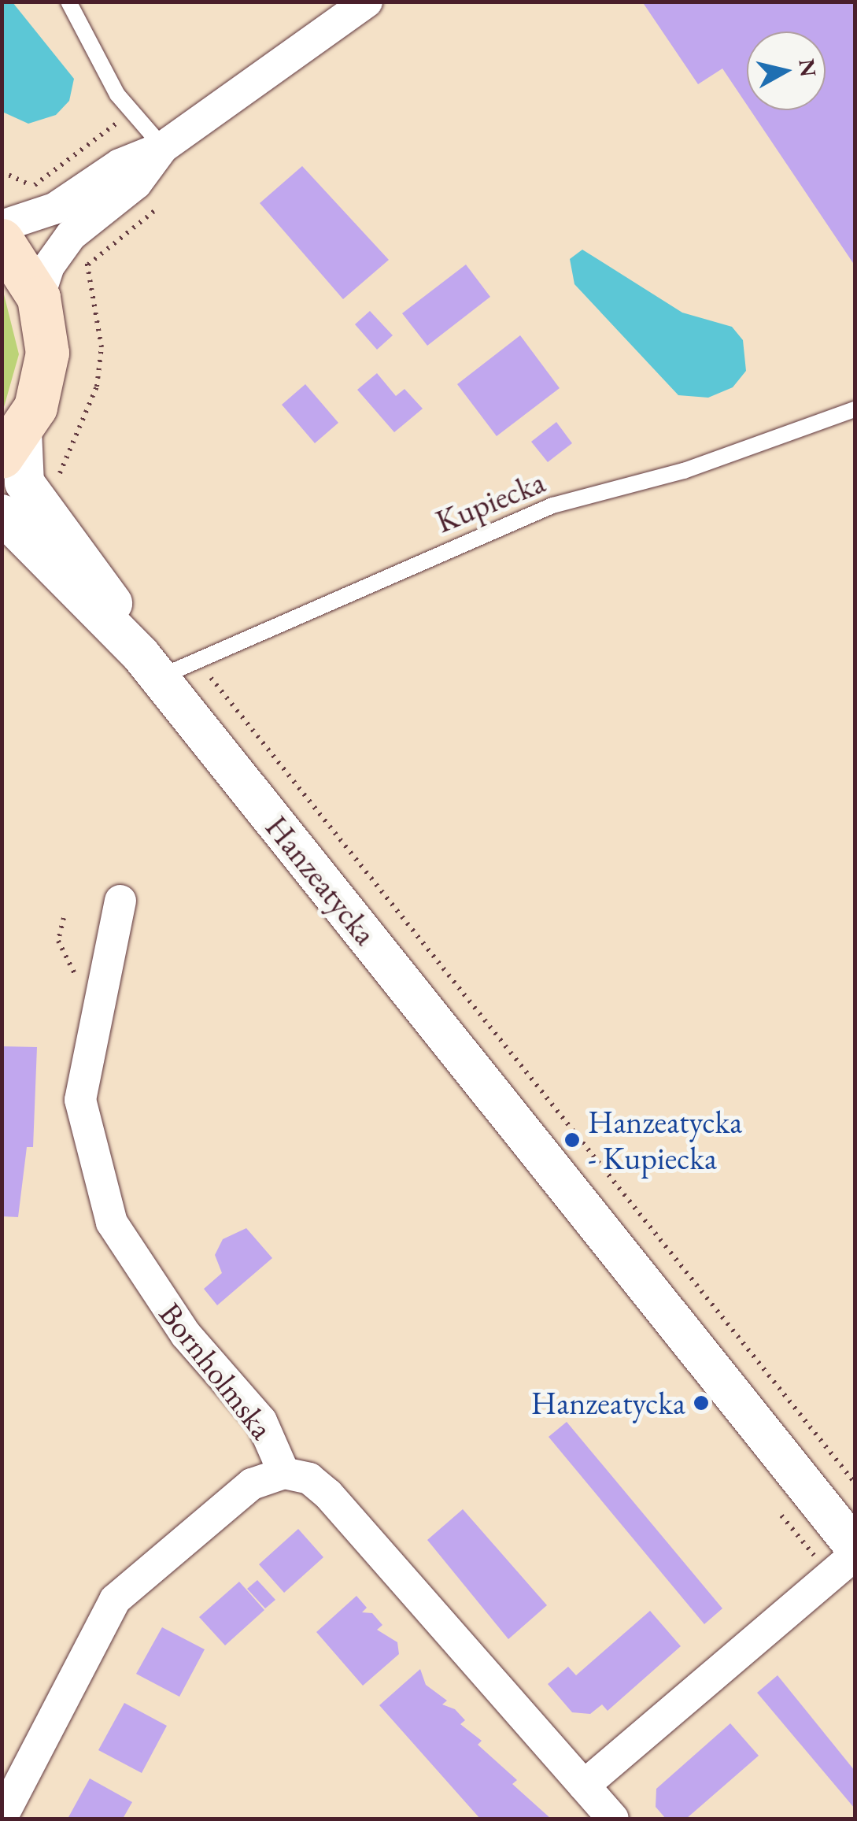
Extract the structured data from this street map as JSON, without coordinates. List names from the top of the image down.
{
  "streets": {
    "street": ["Hanzeatycka", "Bornholmska"],
    "lane": ["Kupiecka"]
  },
  "crossings": [
    ["Kupiecka", "Hanzeatycka"]
  ],
  "places": ["Hanzeatycka - Kupiecka", "Hanzeatycka"],
  "north": "right"
}
